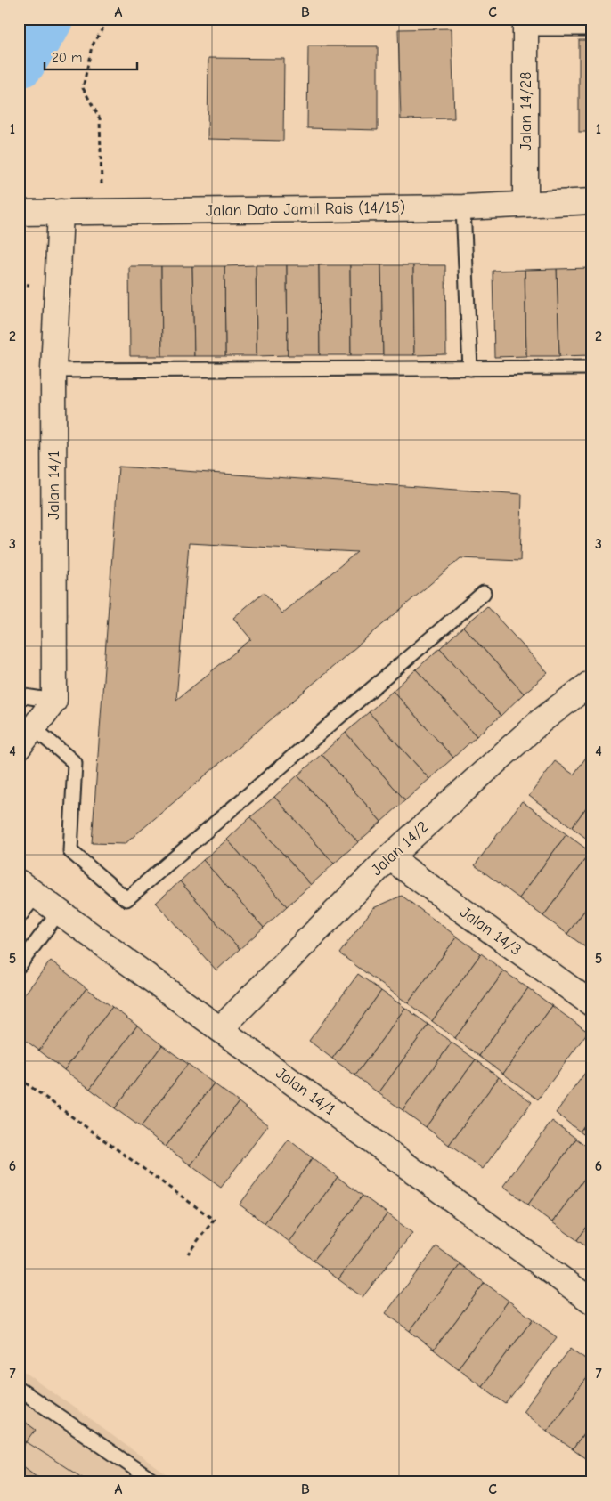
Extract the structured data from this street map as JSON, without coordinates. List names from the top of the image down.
{
  "streets": {
    "street": [
      "Jalan 14/28",
      "Jalan Dato Jamil Rais (14/15)",
      "Jalan 14/1",
      "Jalan 14/2",
      "Jalan 14/3"
    ]
  },
  "crossings": [
    ["Jalan 14/28", "Jalan Dato Jamil Rais (14/15)"],
    ["Jalan Dato Jamil Rais (14/15)", "Jalan 14/1"],
    ["Jalan 14/1", "Jalan 14/2"],
    ["Jalan 14/2", "Jalan 14/3"]
  ],
  "scale_bar": "20 m",
  "grid": {
    "columns": ["A", "B", "C"],
    "rows": [
      "1",
      "2",
      "3",
      "4",
      "5",
      "6",
      "7"
    ]
  }
}
